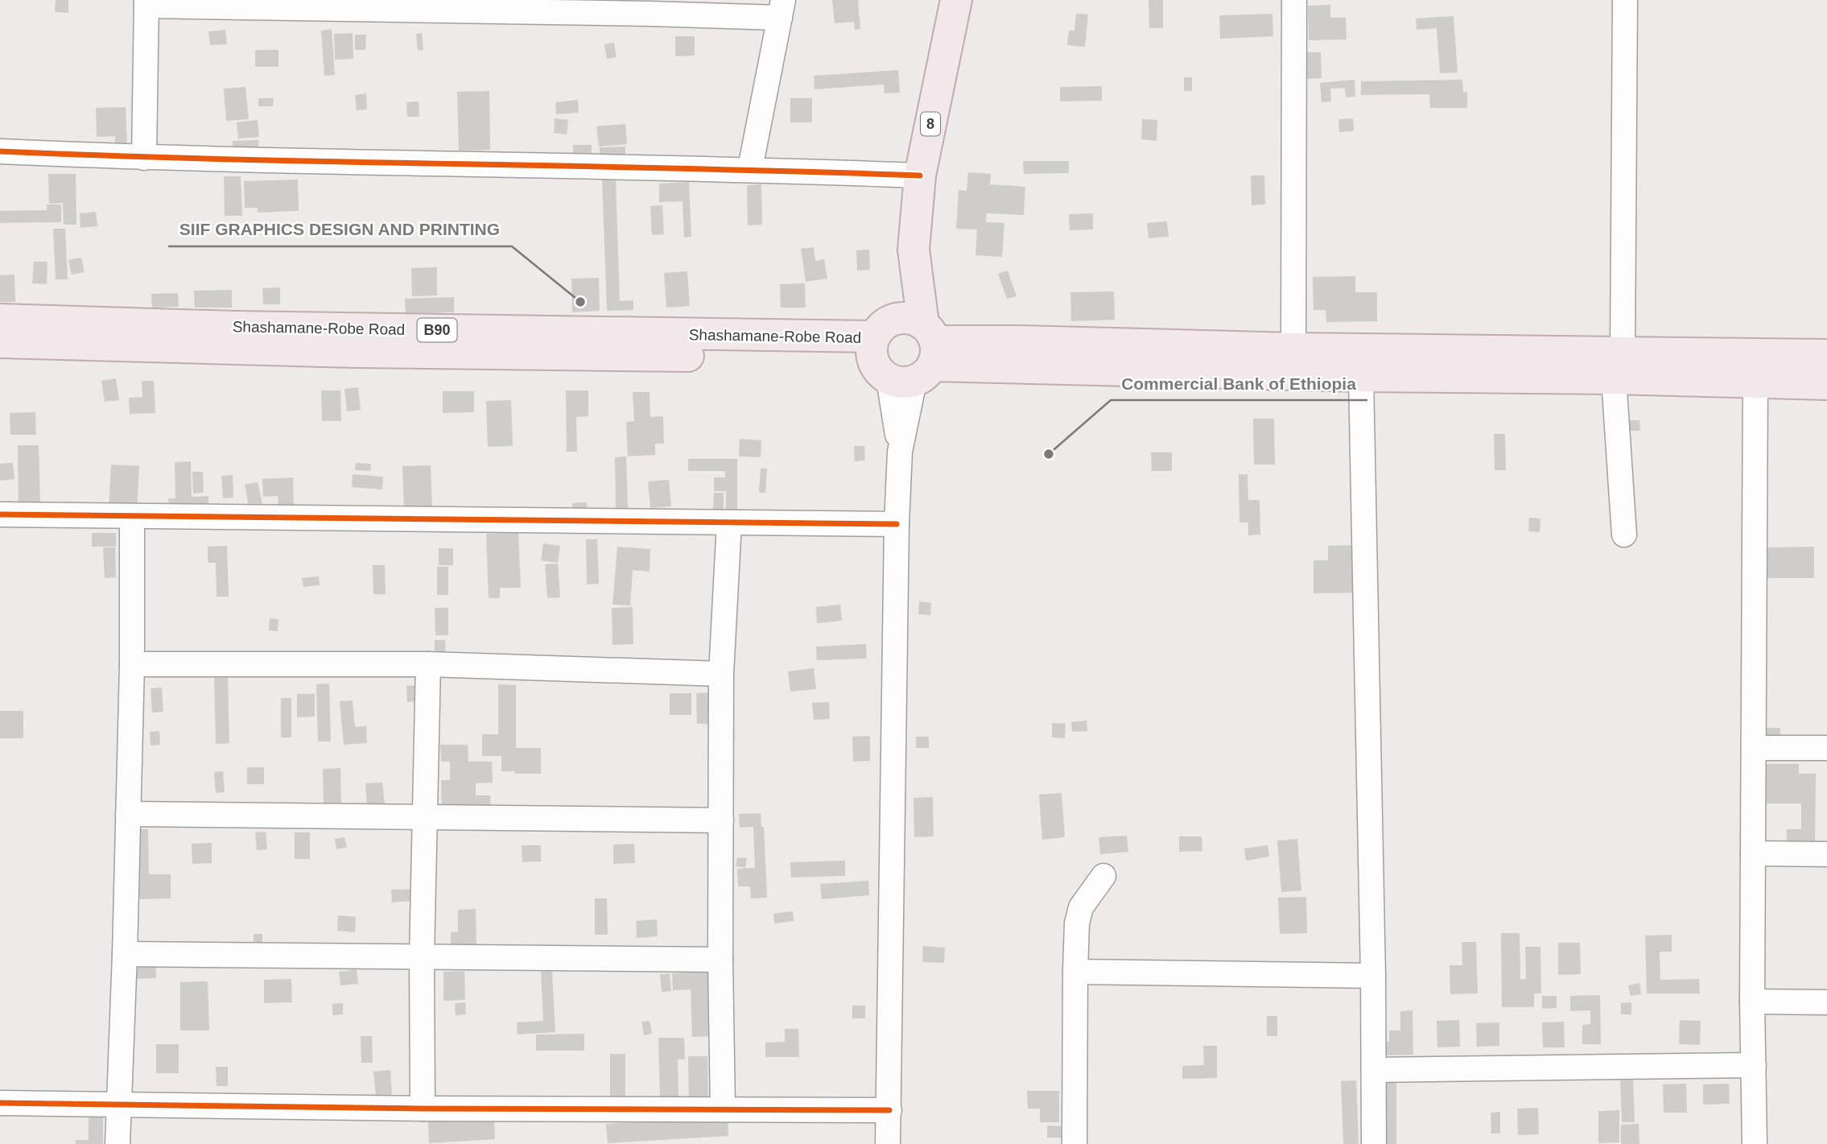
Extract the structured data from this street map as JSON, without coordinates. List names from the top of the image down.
{
  "streets": {
    "main road": ["8", "Shashamane-Robe Road", "B90"]
  },
  "crossings": [
    ["8", "Shashamane-Robe Road"]
  ],
  "places": ["SIIF GRAPHICS DESIGN AND PRINTING", "Commercial Bank of Ethiopia"]
}
